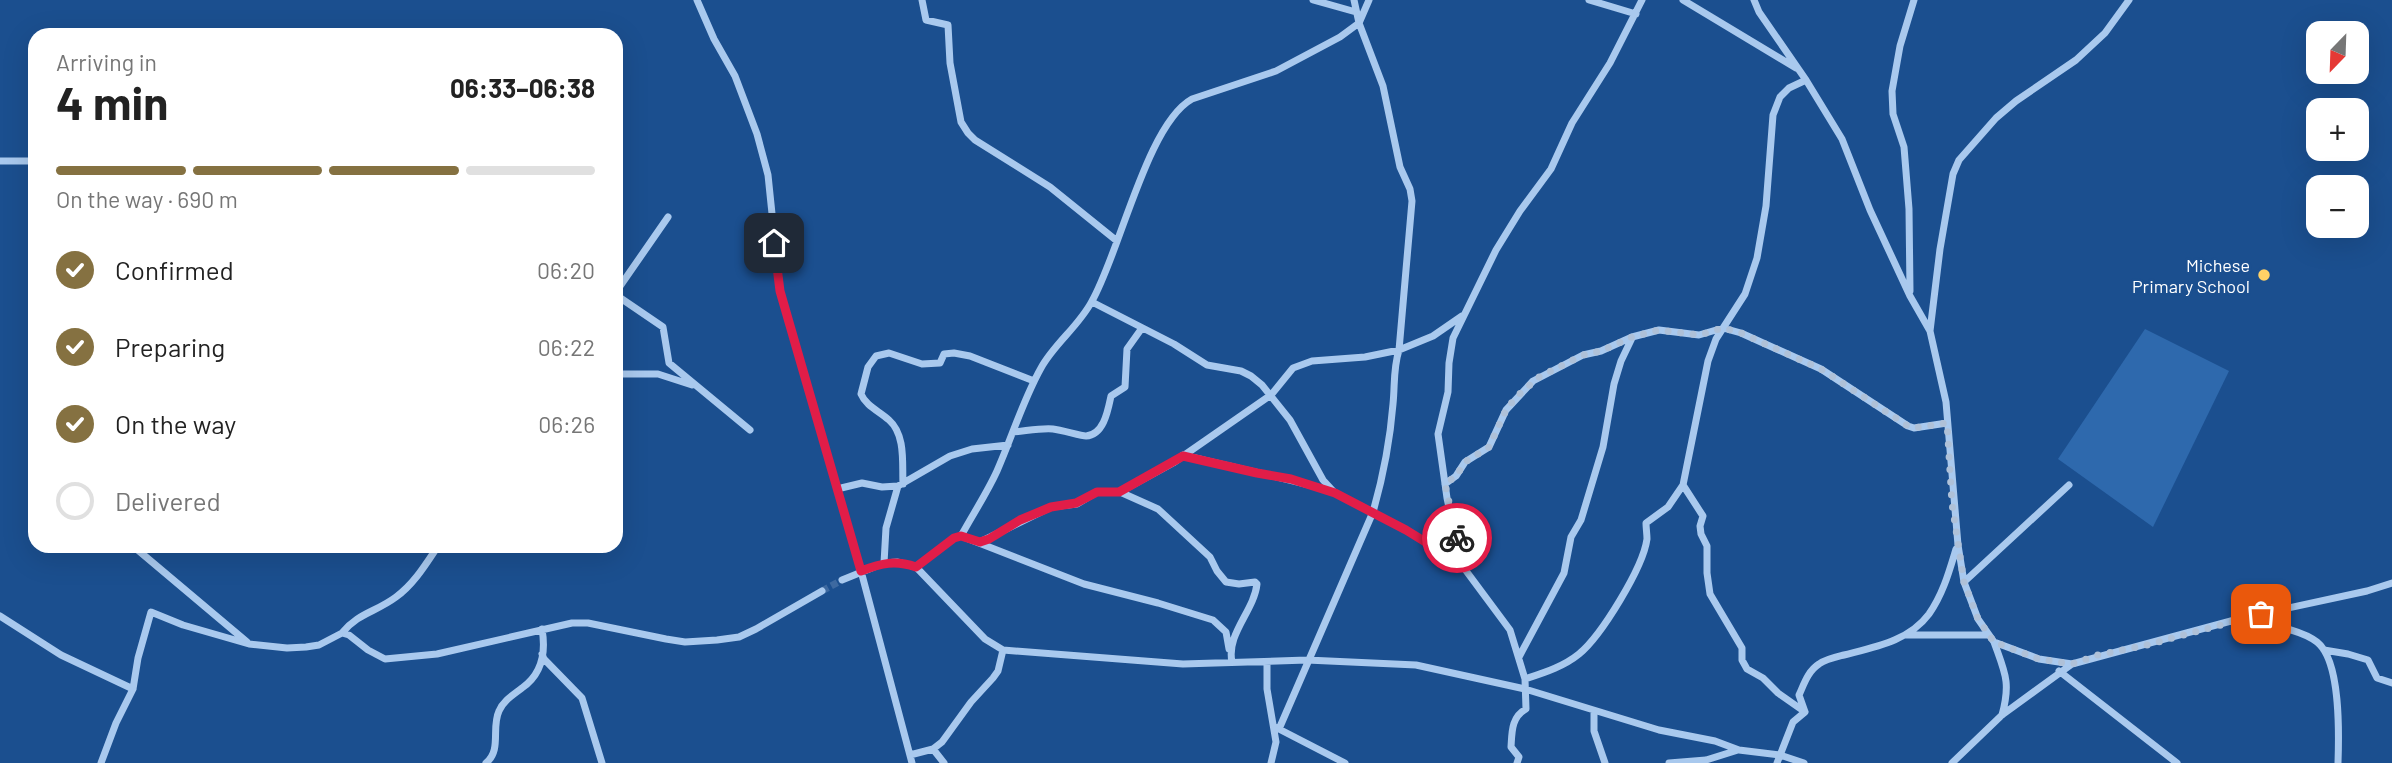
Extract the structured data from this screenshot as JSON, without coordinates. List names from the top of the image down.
{
  "places": ["Michese Primary School"],
  "north": "bottom left",
  "page": {
    "map_buttons": ["+", "−"],
    "heading": ["4 min", "Arriving in", "06:33–06:38"],
    "bar": "On the way · 690 m",
    "list": [
      ["Confirmed", "06:20"],
      ["Preparing", "06:22"],
      ["On the way", "06:26"],
      "Delivered"
    ]
  }
}
